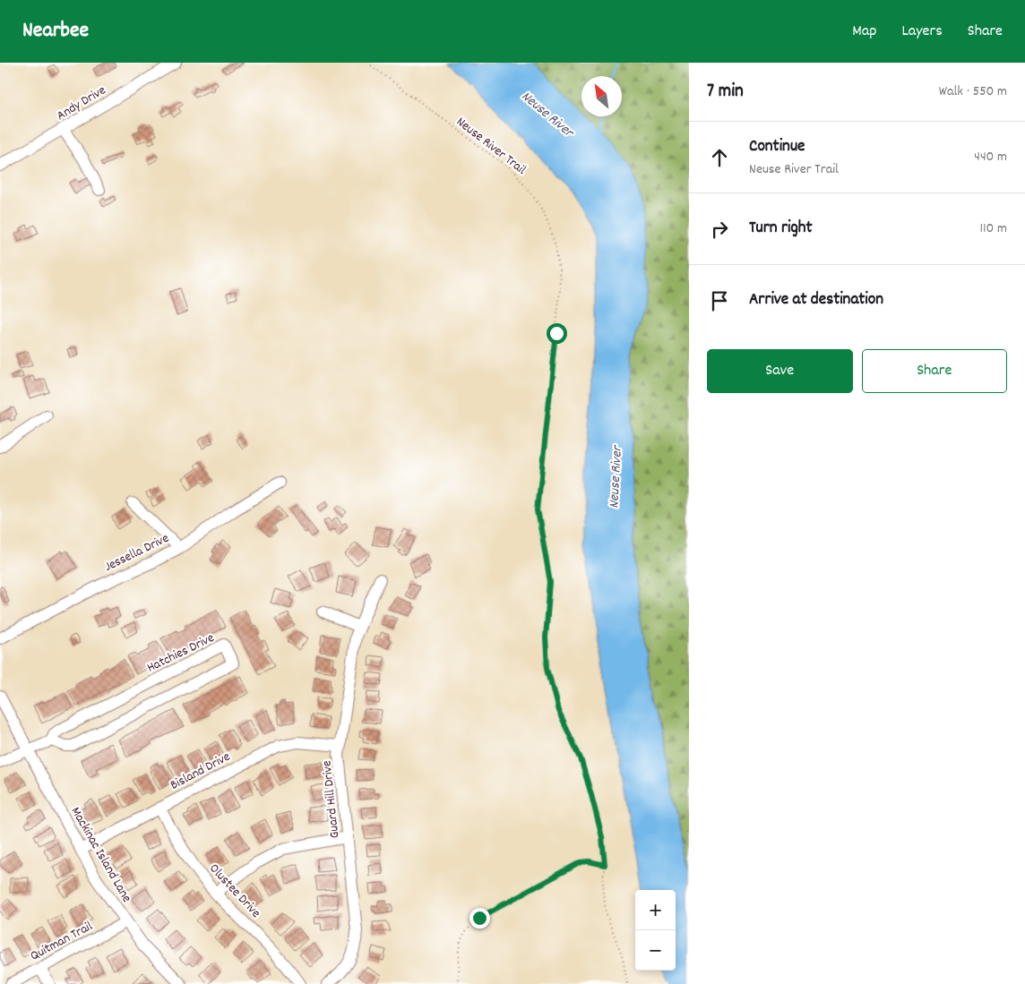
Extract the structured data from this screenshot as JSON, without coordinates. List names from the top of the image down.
{
  "streets": {
    "street": [
      "Andy Drive",
      "Jessella Drive",
      "Hatchies Drive",
      "Bisland Drive",
      "Guard Hill Drive",
      "Mackinac Island Lane",
      "Olustee Drive",
      "Quitman Trail"
    ],
    "path": ["Neuse River Trail"]
  },
  "crossings": [
    ["Hatchies Drive", "Mackinac Island Lane"],
    ["Bisland Drive", "Guard Hill Drive"],
    ["Bisland Drive", "Mackinac Island Lane"],
    ["Bisland Drive", "Olustee Drive"],
    ["Mackinac Island Lane", "Quitman Trail"]
  ],
  "water": ["Neuse River"],
  "north": "top left",
  "page": {
    "header": "Nearbee",
    "nav": ["Map", "Layers", "Share"],
    "heading": ["7 min", "Walk · 550 m"],
    "list": [
      ["Continue", "Neuse River Trail", "440 m"],
      ["Turn right", "110 m"],
      "Arrive at destination"
    ],
    "buttons": ["Save", "Share"],
    "map_buttons": ["+", "−"]
  }
}
